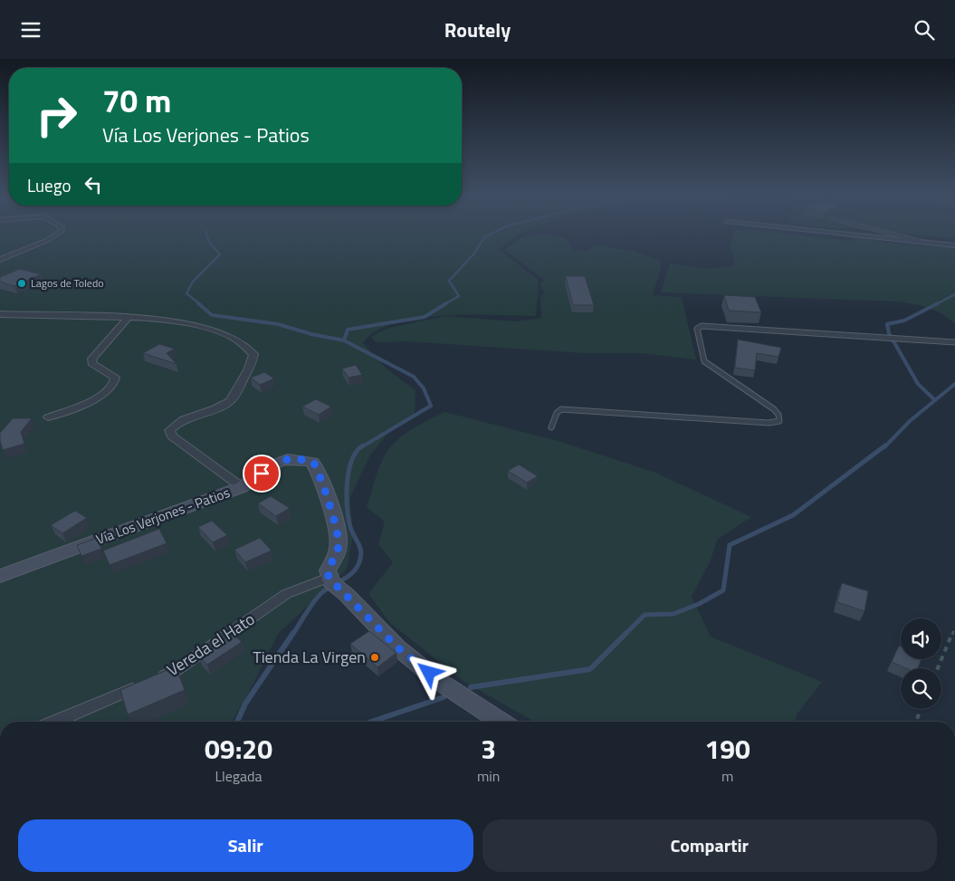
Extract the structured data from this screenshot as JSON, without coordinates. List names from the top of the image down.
{
  "streets": {
    "street": ["Vía Los Verjones - Patios", "Vereda el Hato"]
  },
  "crossings": [
    ["Vía Los Verjones - Patios", "Vereda el Hato"]
  ],
  "places": ["Lagos de Toledo", "Tienda La Virgen"],
  "page": {
    "header": "Routely",
    "turn": ["70 m", "Vía Los Verjones - Patios"],
    "then": "Luego",
    "eta": [
      "09:20",
      "Llegada",
      "3",
      "min",
      "190",
      "m"
    ],
    "buttons": ["Salir", "Compartir"]
  }
}
